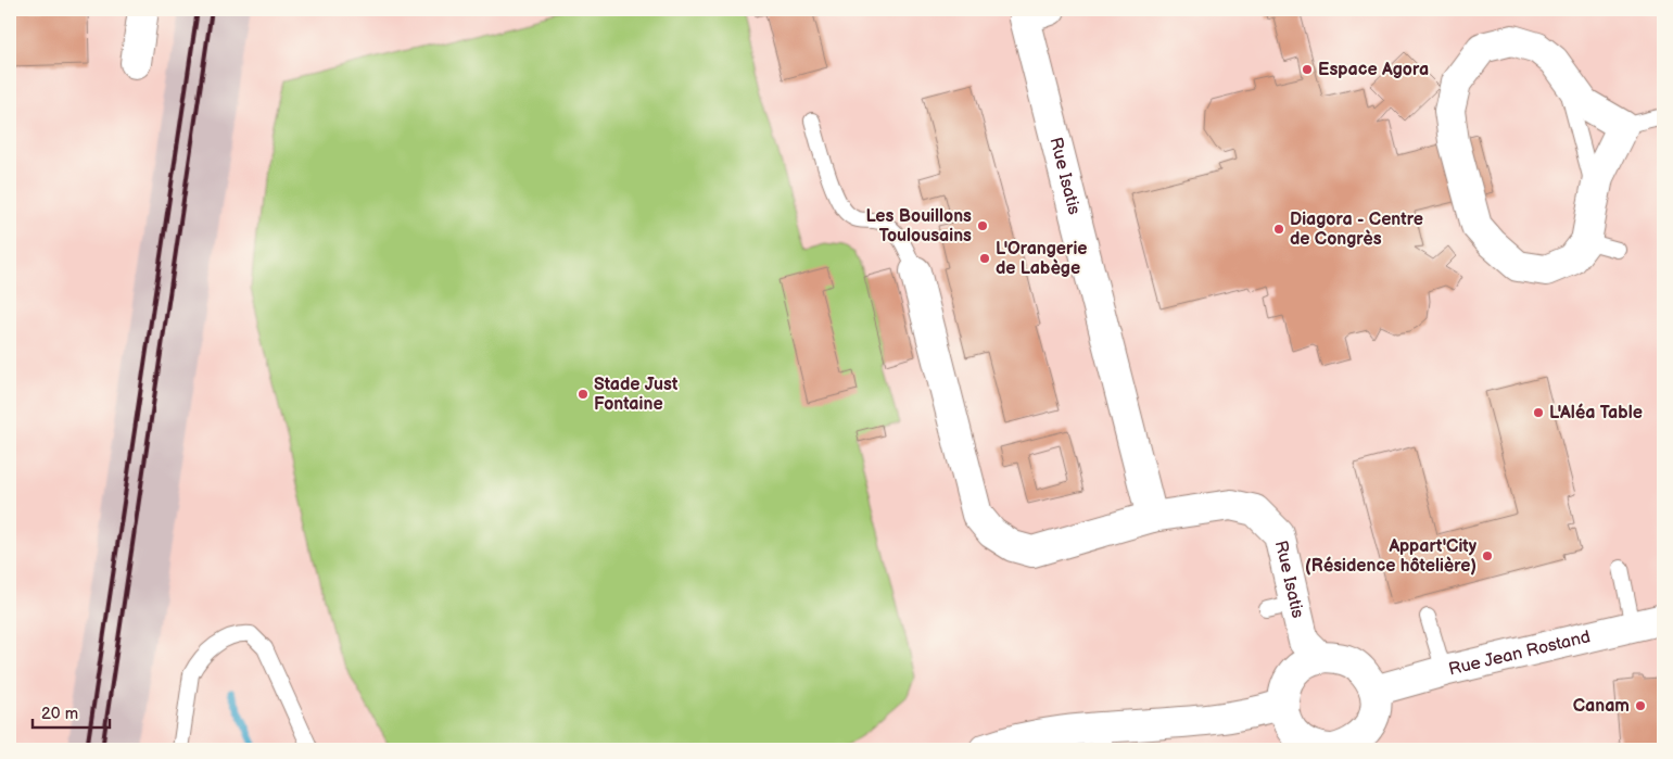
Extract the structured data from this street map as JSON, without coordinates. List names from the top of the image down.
{
  "streets": {
    "street": ["Rue Isatis", "Rue Jean Rostand"]
  },
  "crossings": [
    ["Rue Isatis", "Rue Jean Rostand"]
  ],
  "places": [
    "Espace Agora",
    "Les Bouillons Toulousains",
    "Diagora - Centre de Congrès",
    "L'Orangerie de Labège",
    "Stade Just Fontaine",
    "L'Aléa Table",
    "Appart'City (Résidence hôtelière)",
    "Canam"
  ],
  "scale_bar": "20 m"
}
